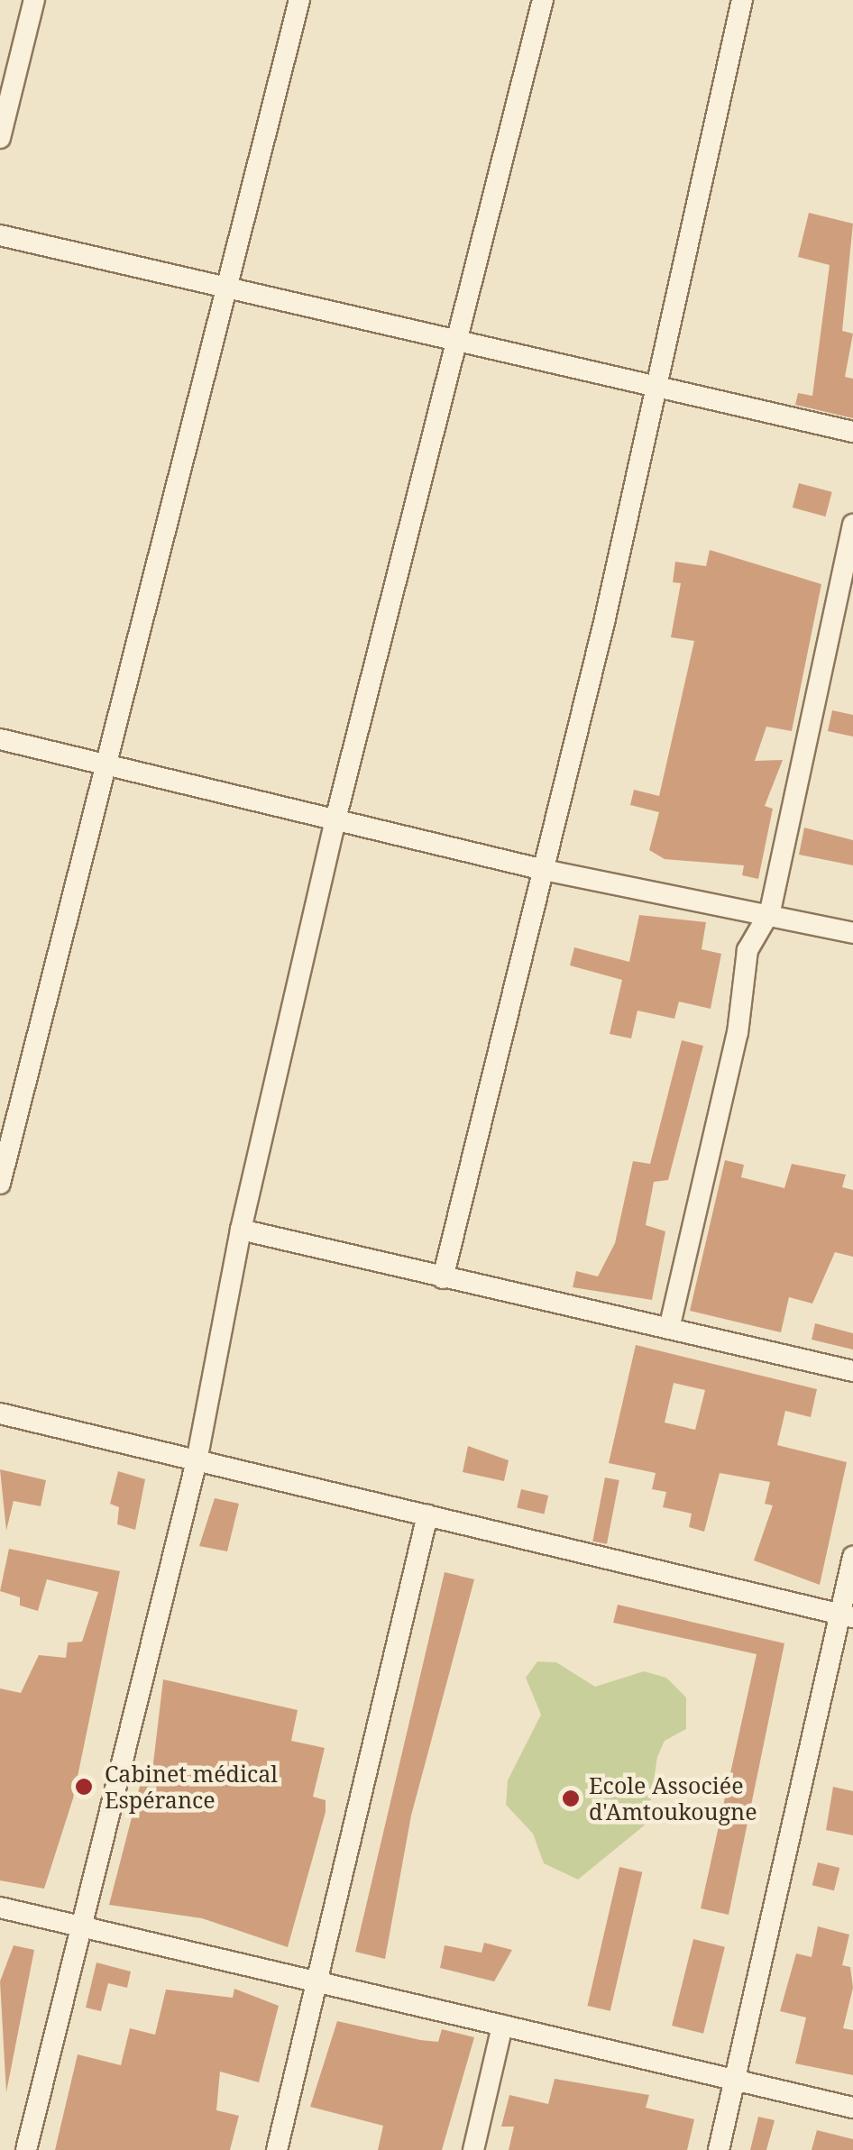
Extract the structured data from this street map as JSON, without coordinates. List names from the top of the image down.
{
  "places": ["Cabinet médical Espérance", "Ecole Associée d'Amtoukougne"]
}
